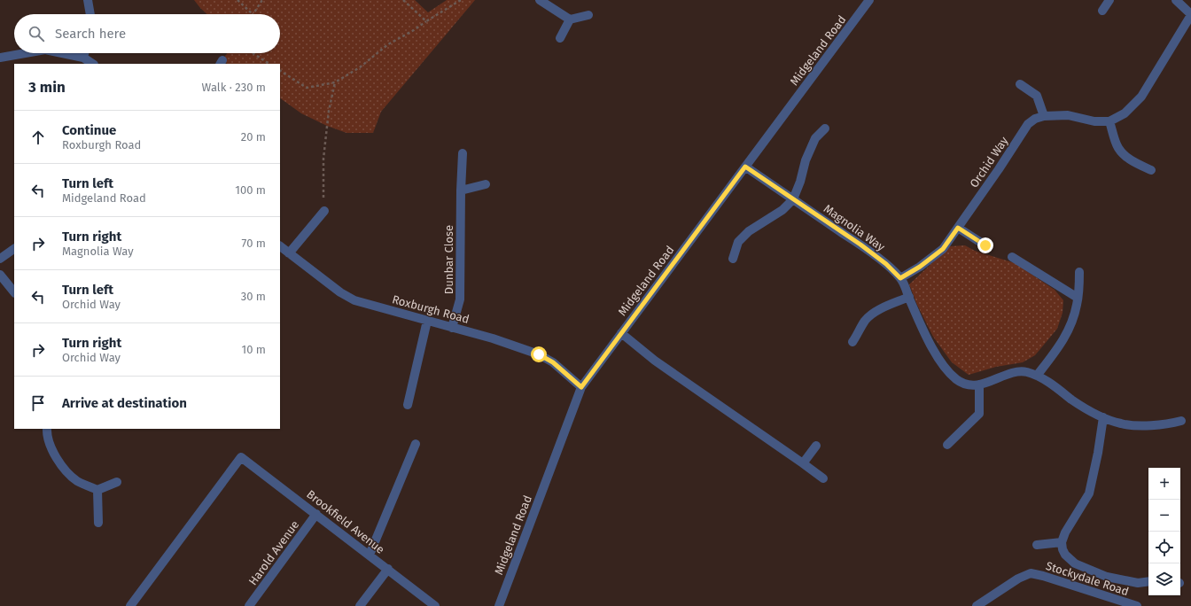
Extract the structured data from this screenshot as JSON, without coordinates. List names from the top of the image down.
{
  "streets": {
    "street": [
      "Midgeland Road",
      "Orchid Way",
      "Magnolia Way",
      "Dunbar Close",
      "Roxburgh Road",
      "Brookfield Avenue",
      "Harold Avenue",
      "Stockydale Road"
    ]
  },
  "crossings": [
    ["Midgeland Road", "Magnolia Way"],
    ["Midgeland Road", "Roxburgh Road"],
    ["Orchid Way", "Magnolia Way"],
    ["Dunbar Close", "Roxburgh Road"],
    ["Brookfield Avenue", "Harold Avenue"]
  ],
  "page": {
    "search": "Search here",
    "heading": ["3 min", "Walk · 230 m"],
    "list": [
      ["Continue", "Roxburgh Road", "20 m"],
      ["Turn left", "Midgeland Road", "100 m"],
      ["Turn right", "Magnolia Way", "70 m"],
      ["Turn left", "Orchid Way", "30 m"],
      ["Turn right", "Orchid Way", "10 m"],
      "Arrive at destination"
    ],
    "map_buttons": ["+", "−"]
  }
}
